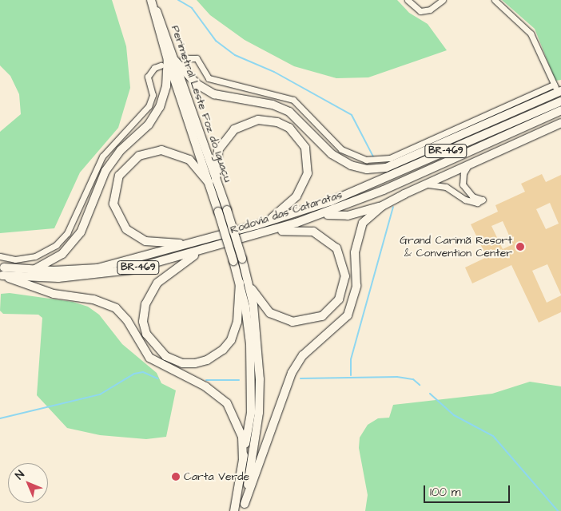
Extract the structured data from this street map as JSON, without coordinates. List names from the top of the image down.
{
  "streets": {
    "highway": ["Perimetral Leste Foz do Iguaçu", "BR-469", "Rodovía das Cataratas"]
  },
  "places": ["Grand Carimã Resort & Convention Center", "Carta Verde"],
  "scale_bar": "100 m",
  "north": "top left"
}
